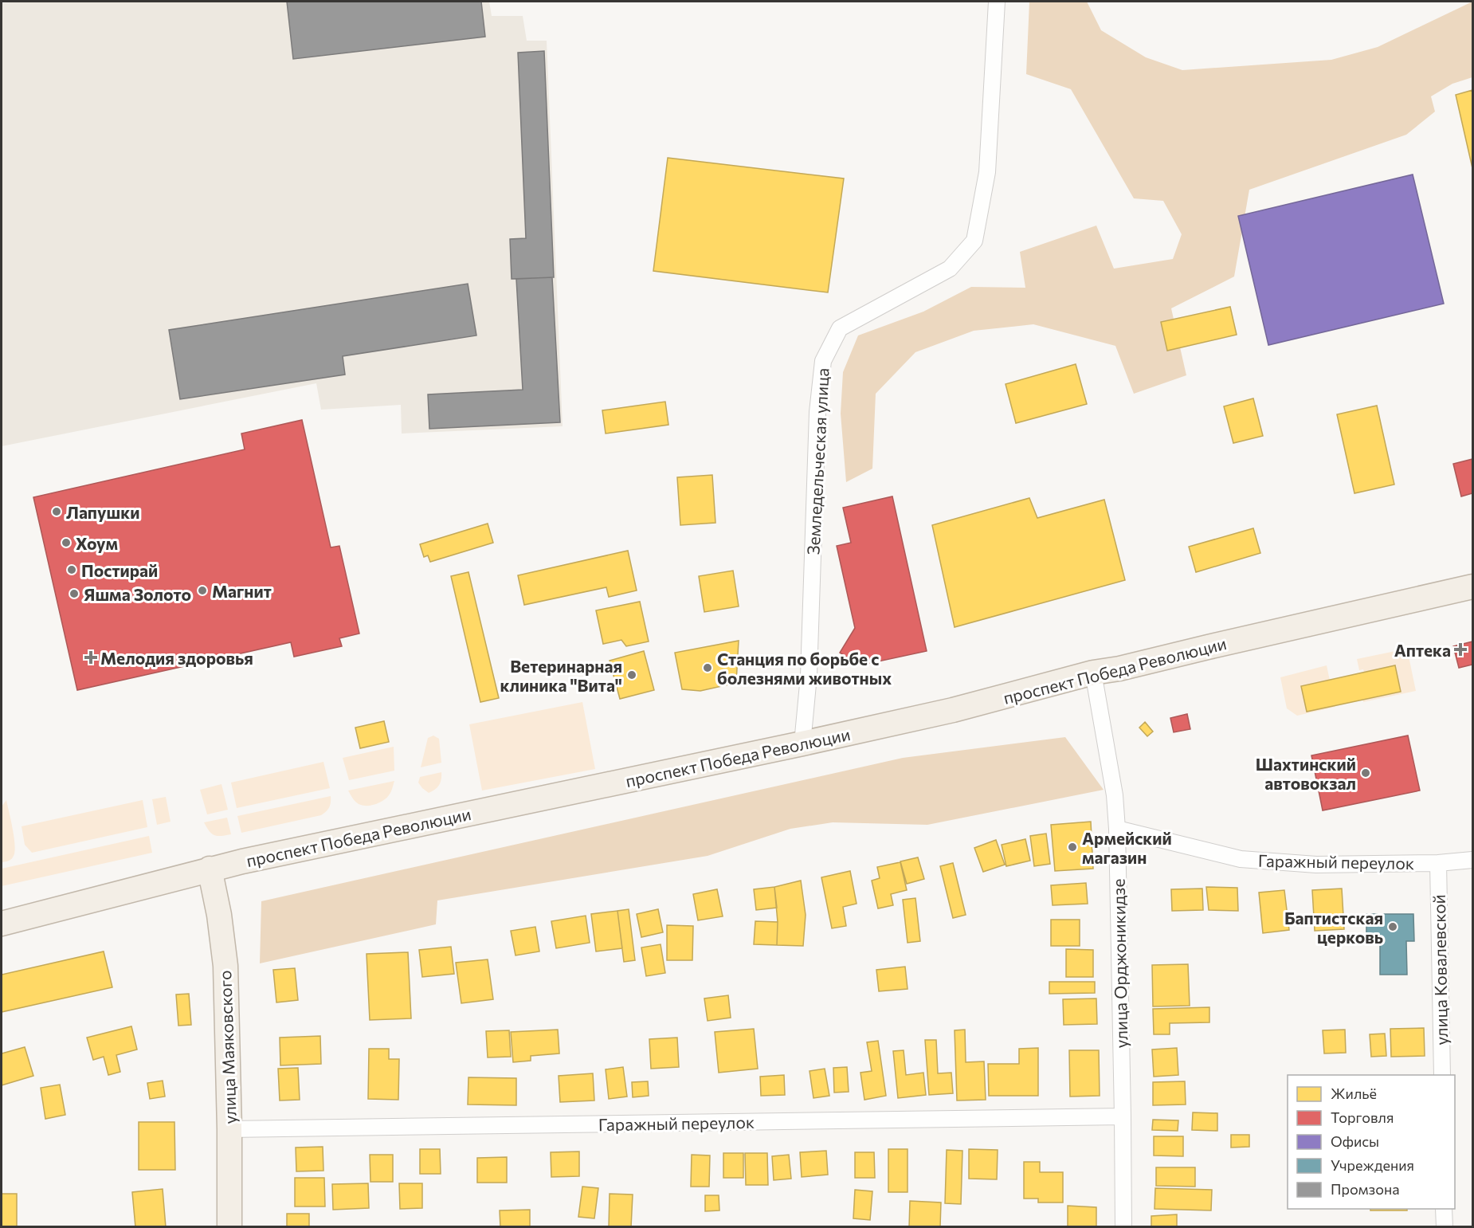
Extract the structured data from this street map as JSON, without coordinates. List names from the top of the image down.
{
  "streets": {
    "main road": ["проспект Победа Революции", "улица Маяковского"],
    "street": [
      "Земледельческая улица",
      "Гаражный переулок",
      "улица Орджоникидзе",
      "улица Ковалевской"
    ]
  },
  "crossings": [
    ["Земледельческая улица", "проспект Победа Революции"],
    ["проспект Победа Революции", "улица Орджоникидзе"],
    ["проспект Победа Революции", "улица Маяковского"],
    ["Гаражный переулок", "улица Орджоникидзе"],
    ["Гаражный переулок", "улица Ковалевской"],
    ["Гаражный переулок", "улица Маяковского"]
  ],
  "places": {
    "other": [
      "Лапушки",
      "Хоум",
      "Постирай",
      "Магнит",
      "Яшма Золото",
      "Станция по борьбе с болезнями животных",
      "Ветеринарная клиника \"Вита\"",
      "Шахтинский автовокзал",
      "Армейский магазин",
      "Баптистская церковь"
    ],
    "health": ["Аптека", "Мелодия здоровья"]
  },
  "legend": [
    "Жильё",
    "Торговля",
    "Офисы",
    "Учреждения",
    "Промзона"
  ]
}
